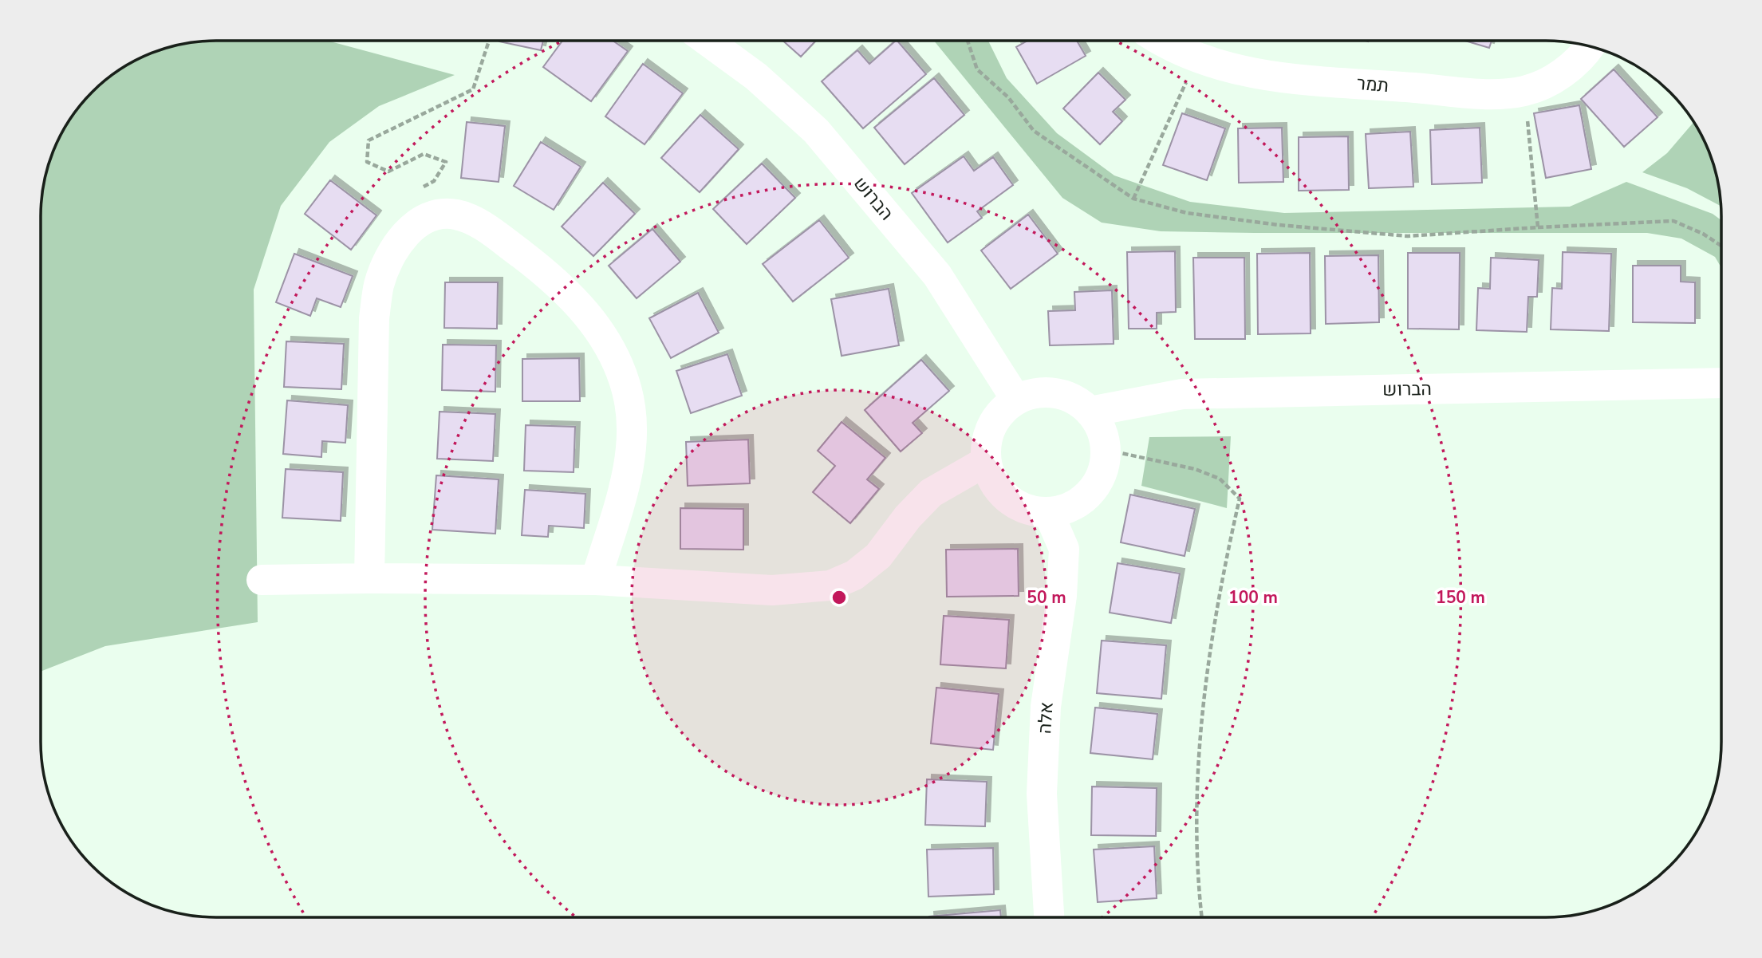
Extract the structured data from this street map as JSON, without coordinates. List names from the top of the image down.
{
  "streets": {
    "street": ["תמר", "הברוש", "אלה"]
  },
  "crossings": [
    ["הברוש", "אלה"]
  ],
  "rings": ["50 m", "100 m", "150 m"]
}
